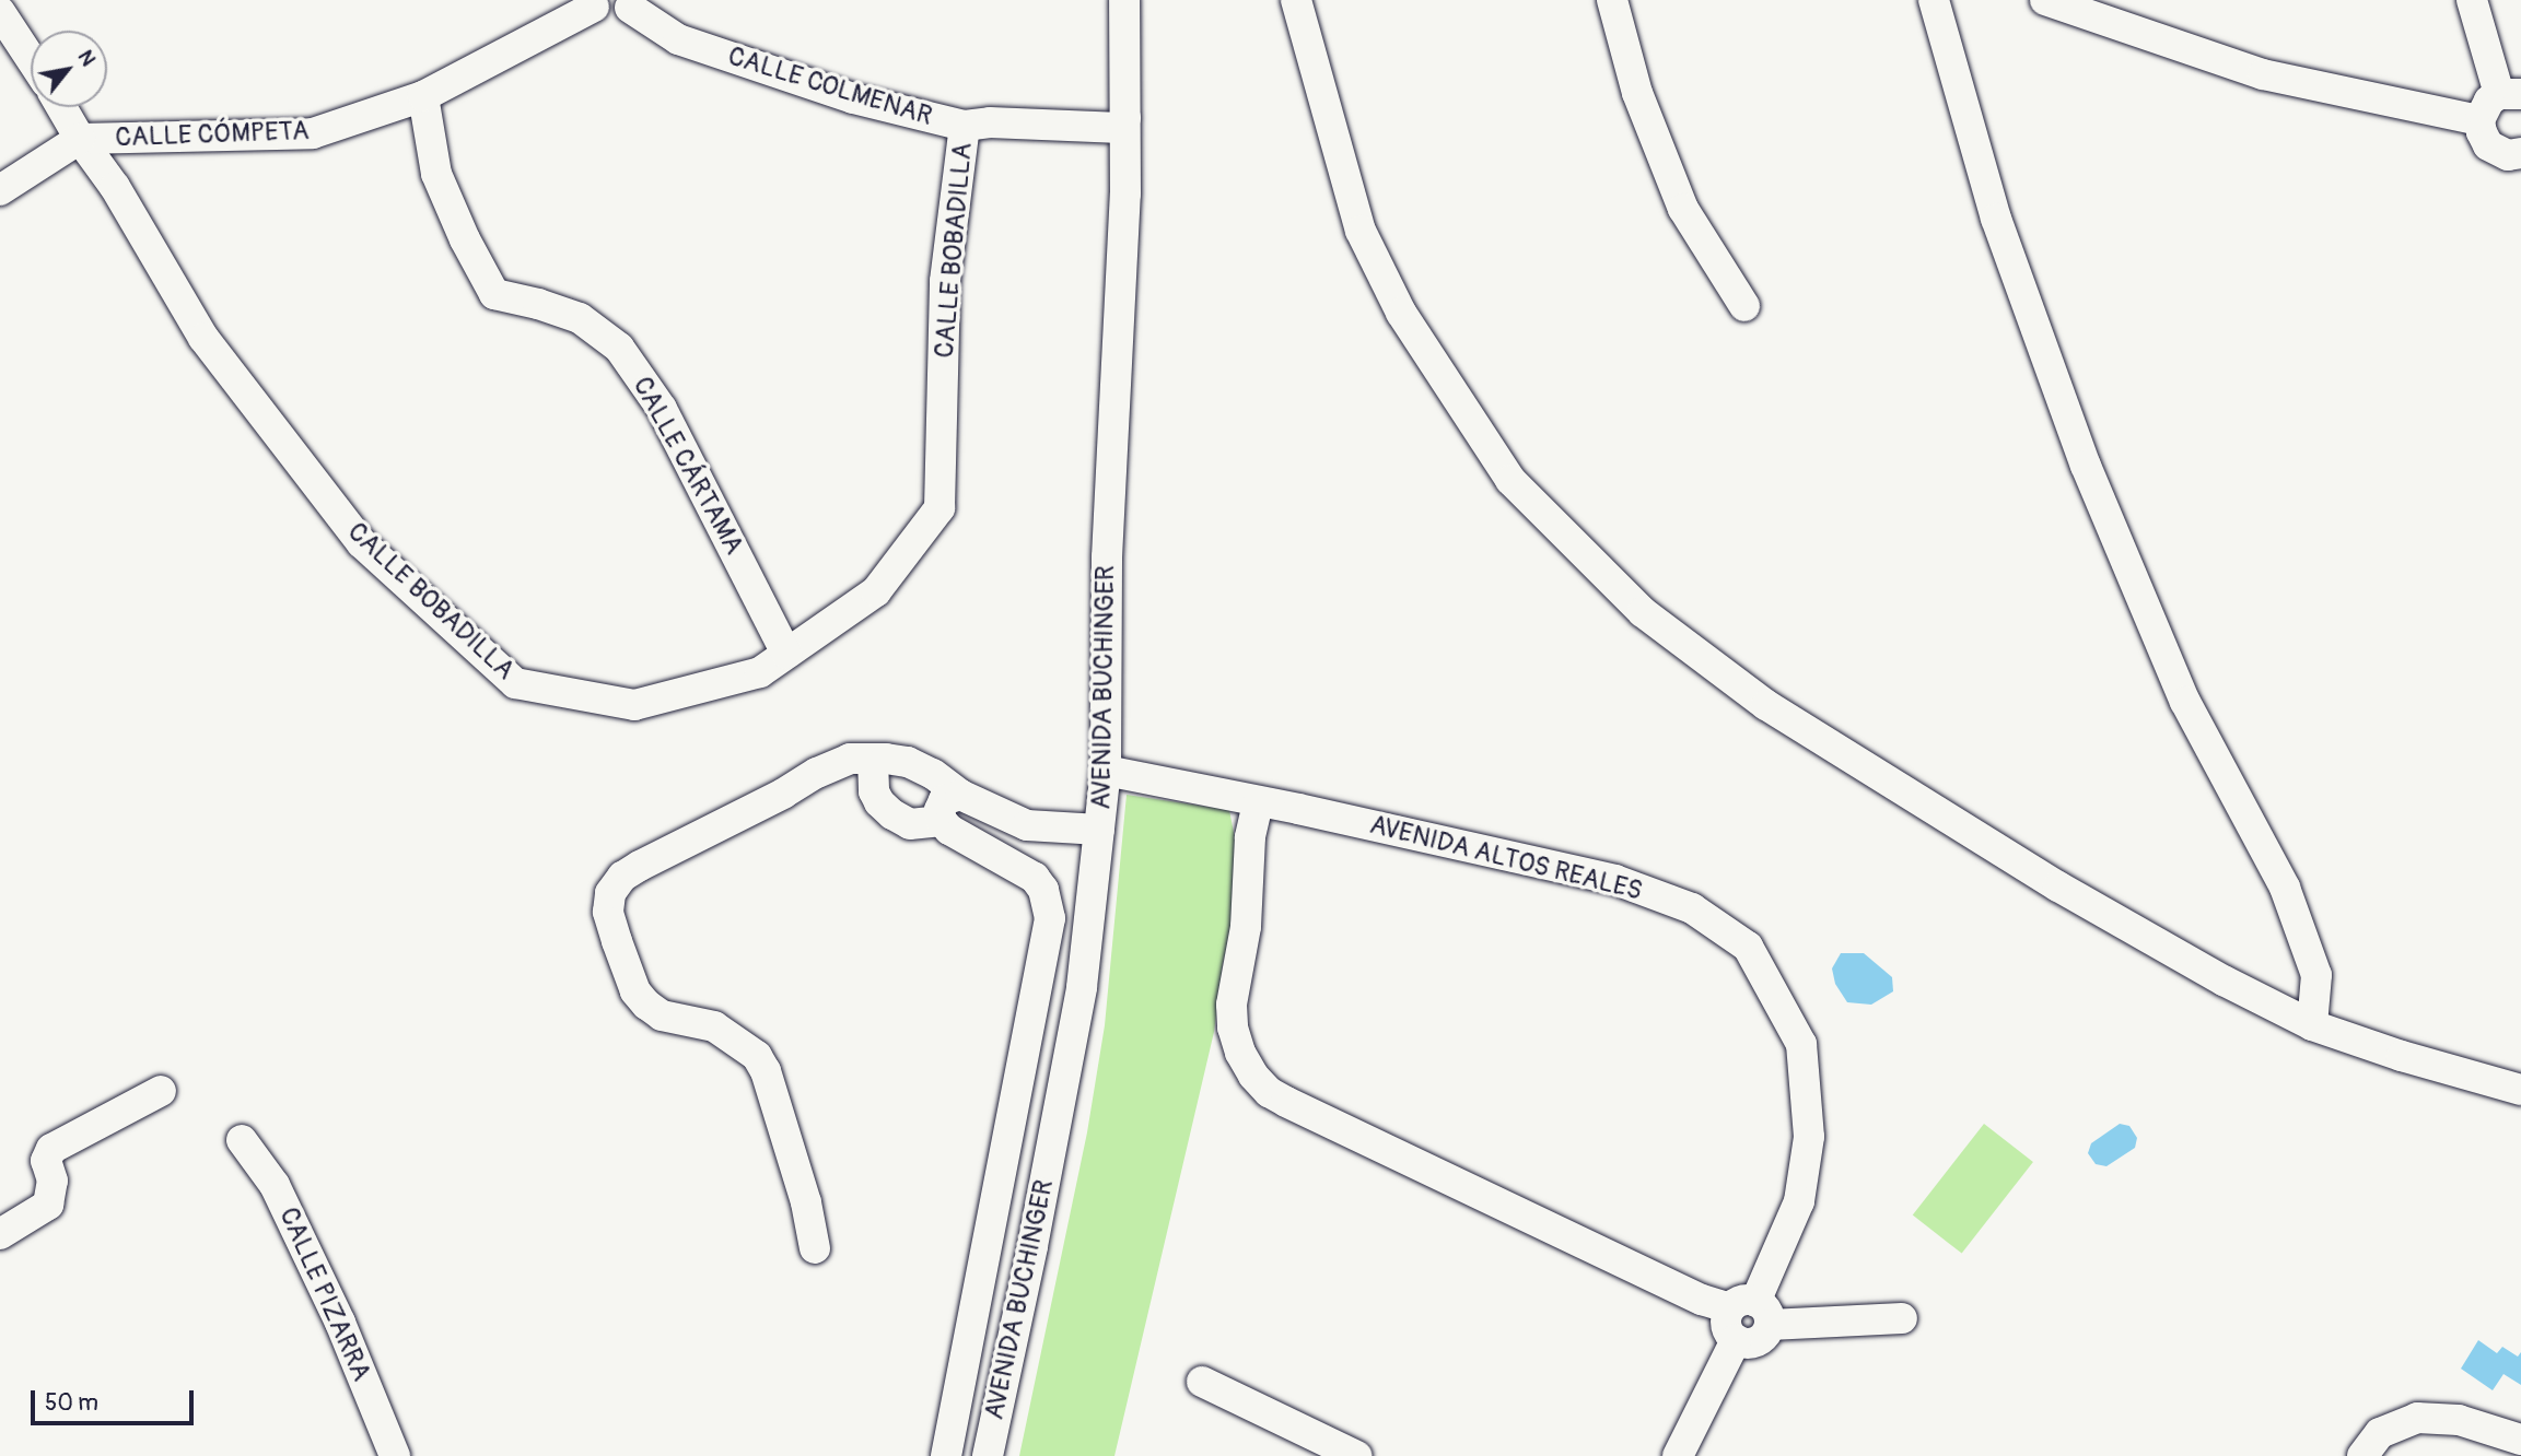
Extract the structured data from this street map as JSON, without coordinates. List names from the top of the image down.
{
  "streets": {
    "street": [
      "CALLE COLMENAR",
      "CALLE CÓMPETA",
      "CALLE BOBADILLA",
      "CALLE CÁRTAMA",
      "AVENIDA BUCHINGER",
      "AVENIDA ALTOS REALES",
      "CALLE PIZARRA"
    ]
  },
  "crossings": [
    ["CALLE COLMENAR", "CALLE BOBADILLA"],
    ["CALLE COLMENAR", "AVENIDA BUCHINGER"],
    ["CALLE CÓMPETA", "CALLE BOBADILLA"],
    ["CALLE CÓMPETA", "CALLE CÁRTAMA"],
    ["CALLE BOBADILLA", "CALLE CÁRTAMA"],
    ["AVENIDA BUCHINGER", "AVENIDA ALTOS REALES"]
  ],
  "scale_bar": "50 m",
  "north": "top right"
}
